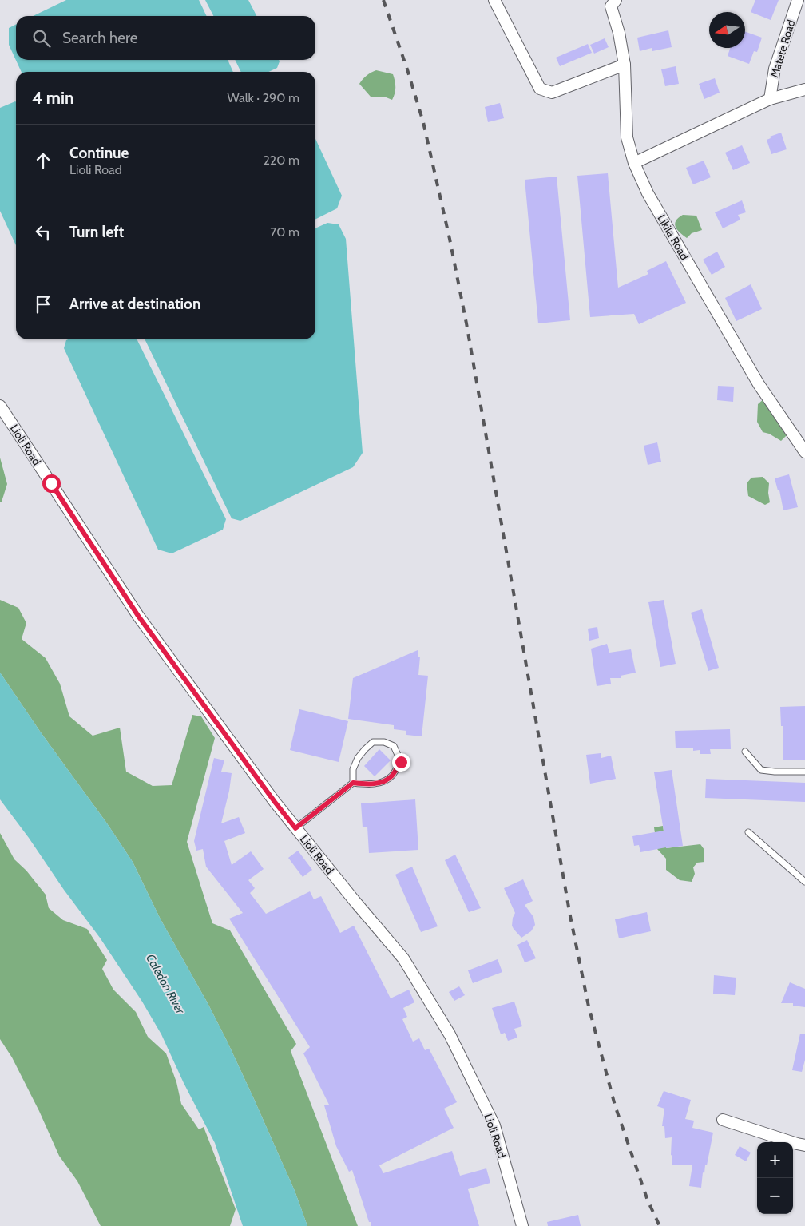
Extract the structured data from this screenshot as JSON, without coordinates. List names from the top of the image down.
{
  "streets": {
    "street": ["Matete Road", "Likila Road", "Lioli Road"]
  },
  "water": ["Caledon River"],
  "north": "left",
  "page": {
    "search": "Search here",
    "heading": ["4 min", "Walk · 290 m"],
    "list": [
      ["Continue", "Lioli Road", "220 m"],
      ["Turn left", "70 m"],
      "Arrive at destination"
    ],
    "map_buttons": ["+", "−"]
  }
}
